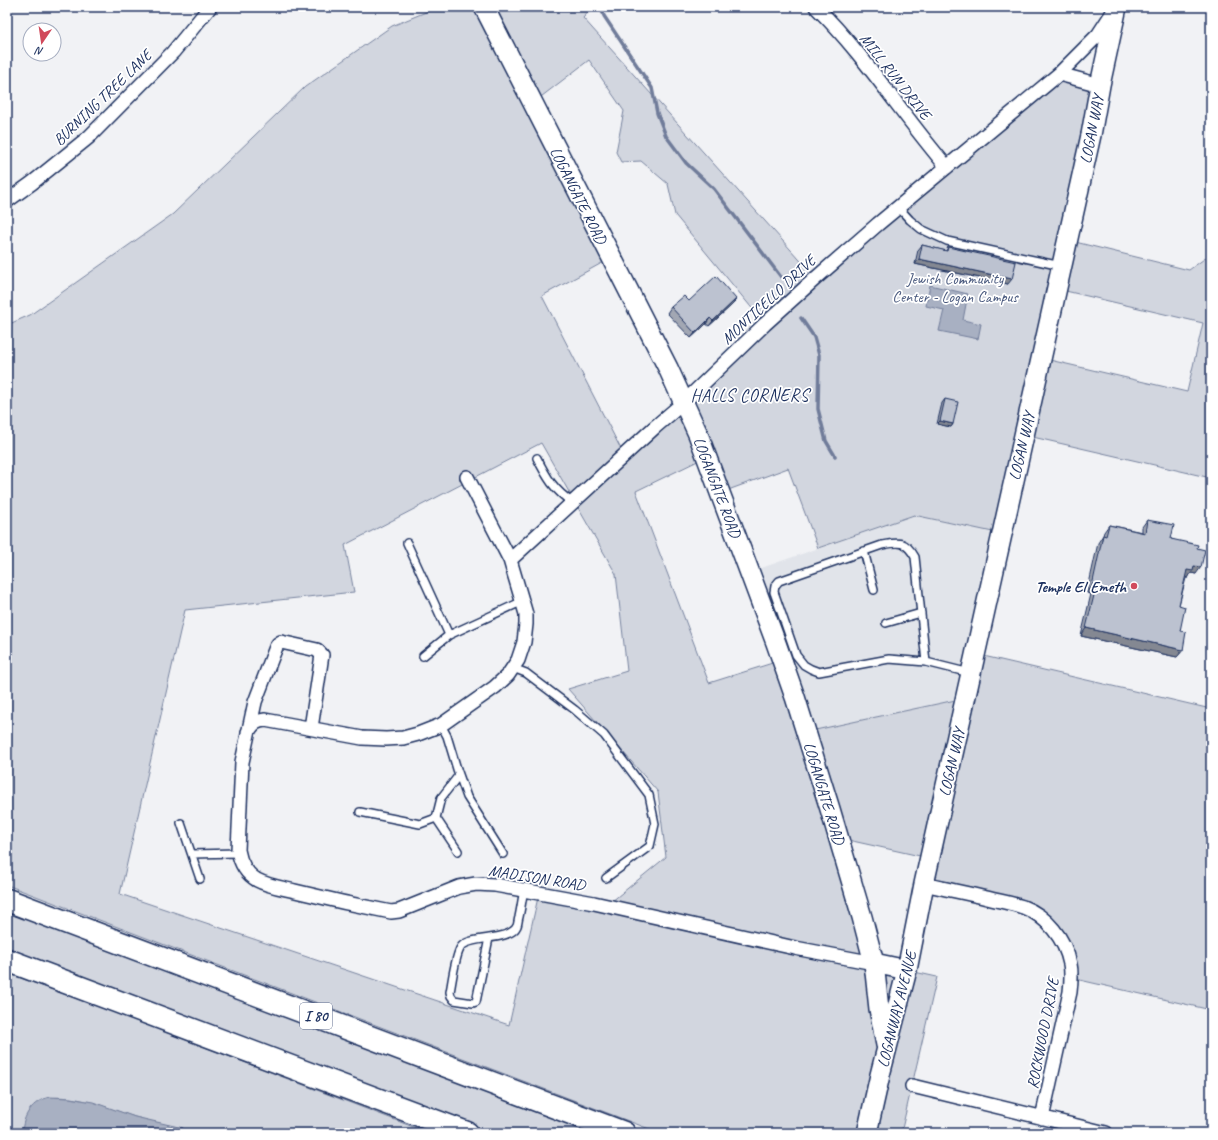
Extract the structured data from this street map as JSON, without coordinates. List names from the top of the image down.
{
  "streets": {
    "highway": ["I 80"],
    "street": [
      "MILL RUN DRIVE",
      "BURNING TREE LANE",
      "LOGAN WAY",
      "LOGANGATE ROAD",
      "MONTICELLO DRIVE",
      "MADISON ROAD",
      "LOGANWAY AVENUE",
      "ROCKWOOD DRIVE"
    ]
  },
  "crossings": [
    ["MILL RUN DRIVE", "MONTICELLO DRIVE"],
    ["LOGAN WAY", "MONTICELLO DRIVE"],
    ["LOGAN WAY", "LOGANWAY AVENUE"],
    ["LOGAN WAY", "ROCKWOOD DRIVE"],
    ["LOGANGATE ROAD", "MONTICELLO DRIVE"],
    ["LOGANGATE ROAD", "MADISON ROAD"],
    ["LOGANGATE ROAD", "LOGANWAY AVENUE"],
    ["LOGANWAY AVENUE", "ROCKWOOD DRIVE"]
  ],
  "districts": ["HALLS CORNERS"],
  "parks": ["Jewish Community Center - Logan Campus"],
  "places": ["Temple El Emeth"],
  "north": "bottom"
}
